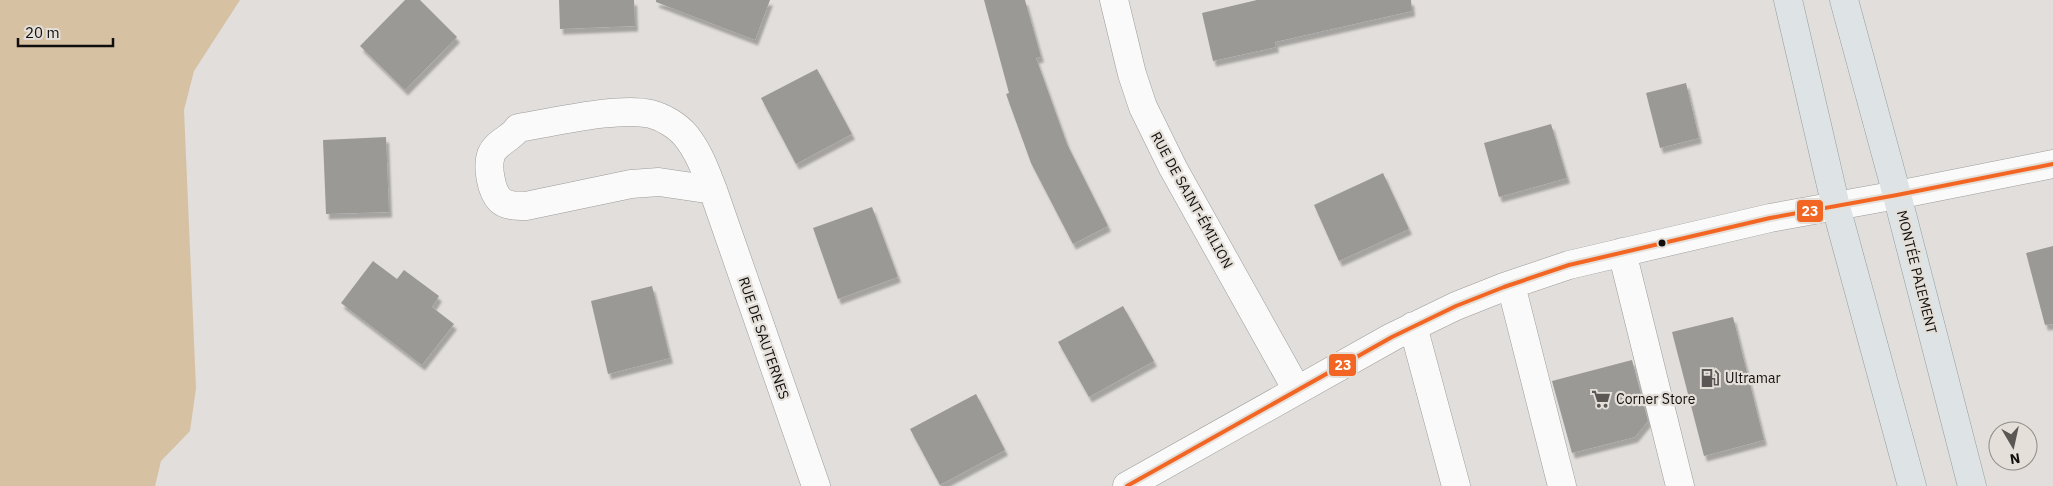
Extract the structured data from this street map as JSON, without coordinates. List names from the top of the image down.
{
  "streets": {
    "main road": ["MONTÉE PAIEMENT"],
    "street": ["RUE DE SAINT-ÉMILION", "RUE DE SAUTERNES"]
  },
  "places": {
    "fuel station": ["Ultramar"],
    "supermarket": ["Corner Store"]
  },
  "lines": ["transit line 23"],
  "scale_bar": "20 m",
  "north": "bottom"
}
